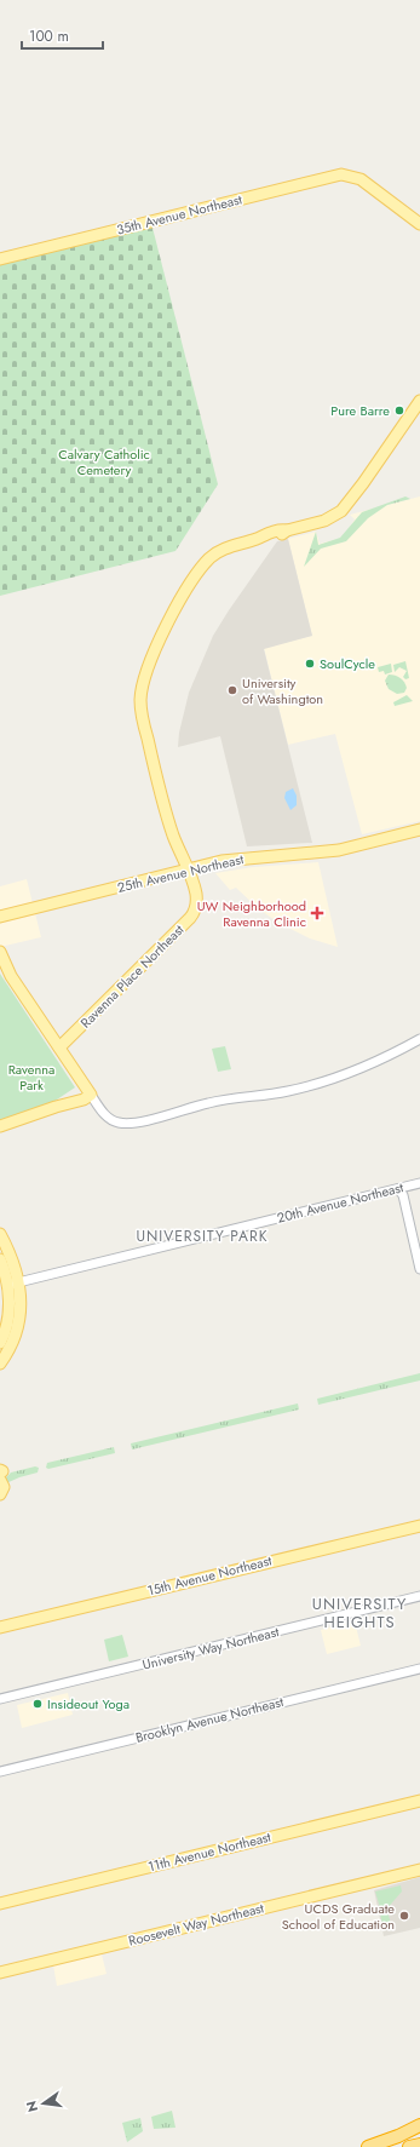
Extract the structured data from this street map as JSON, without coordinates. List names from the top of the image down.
{
  "streets": {
    "main road": [
      "35th Avenue Northeast",
      "25th Avenue Northeast",
      "Ravenna Place Northeast",
      "15th Avenue Northeast",
      "11th Avenue Northeast",
      "Roosevelt Way Northeast"
    ],
    "street": ["20th Avenue Northeast", "University Way Northeast", "Brooklyn Avenue Northeast"]
  },
  "crossings": [
    ["25th Avenue Northeast", "Ravenna Place Northeast"]
  ],
  "districts": ["UNIVERSITY PARK", "UNIVERSITY HEIGHTS"],
  "parks": ["Calvary Catholic Cemetery", "Ravenna Park"],
  "places": {
    "other": [
      "Pure Barre",
      "SoulCycle",
      "University of Washington",
      "Insideout Yoga",
      "UCDS Graduate School of Education"
    ],
    "health": ["UW Neighborhood Ravenna Clinic"]
  },
  "scale_bar": "100 m",
  "north": "left"
}
